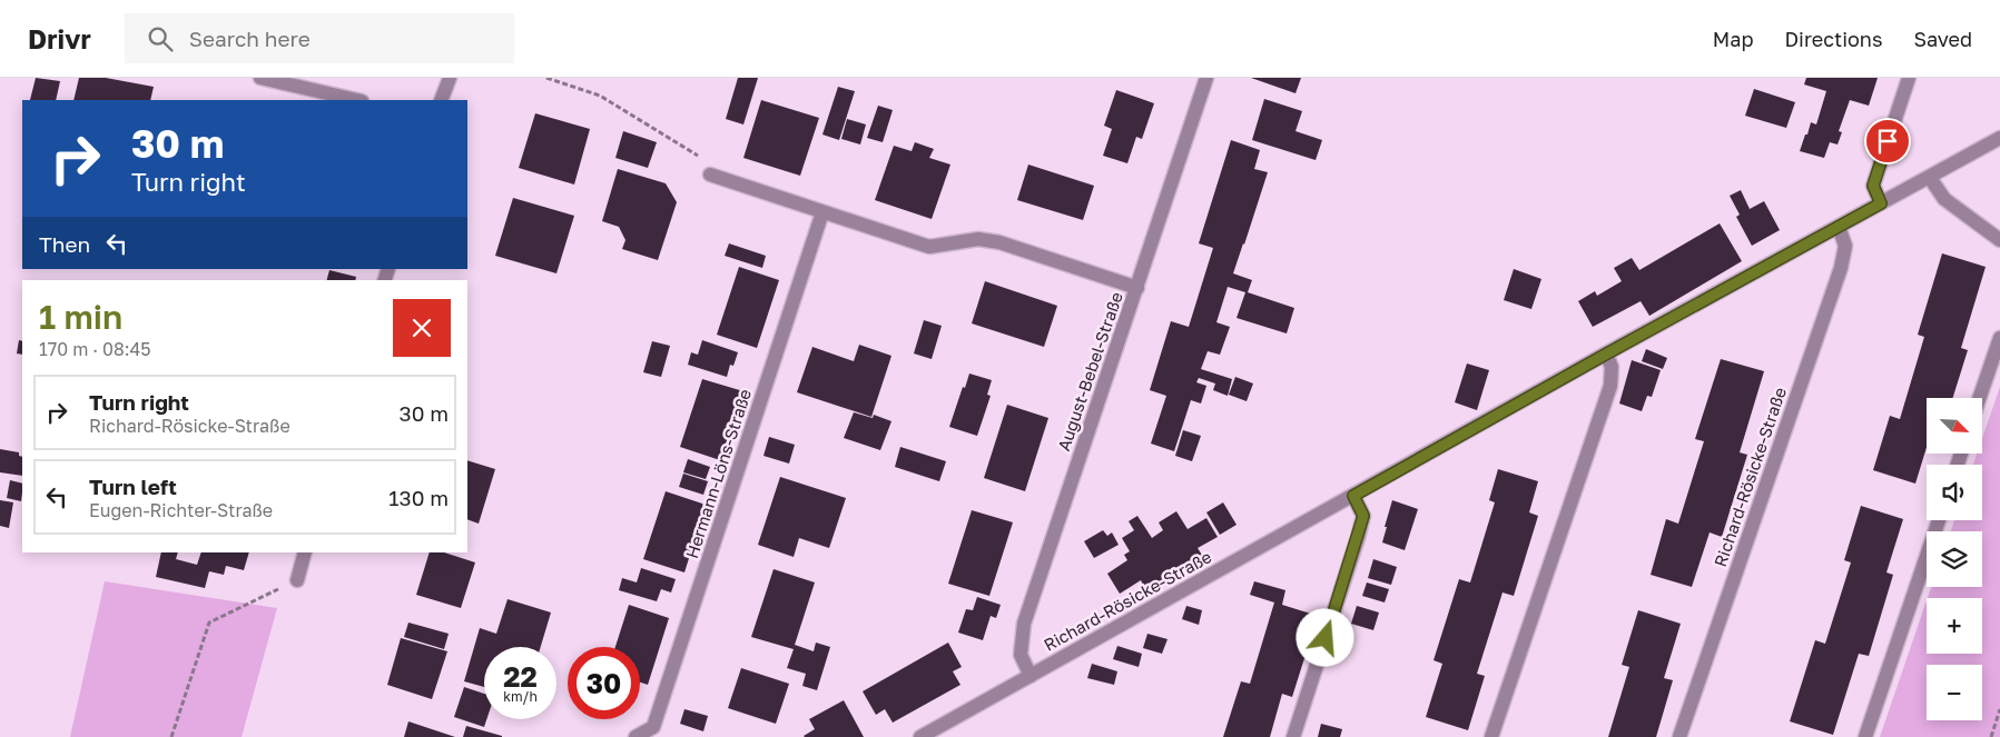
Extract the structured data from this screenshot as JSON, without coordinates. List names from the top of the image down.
{
  "streets": {
    "street": ["August-Bebel-Straße", "Hermann-Löns-Straße", "Richard-Rösicke-Straße"]
  },
  "crossings": [
    ["August-Bebel-Straße", "Richard-Rösicke-Straße"]
  ],
  "north": "bottom right",
  "page": {
    "header": "Drivr",
    "search": "Search here",
    "nav": ["Map", "Directions", "Saved"],
    "turn": ["30 m", "Turn right"],
    "then": "Then",
    "heading": ["1 min", "170 m · 08:45"],
    "list": [
      {
        "name": "Turn right",
        "note": "Richard-Rösicke-Straße",
        "value": "30 m"
      },
      {
        "name": "Turn left",
        "note": "Eugen-Richter-Straße",
        "value": "130 m"
      }
    ],
    "map_buttons": ["+", "−"],
    "speed": "22 km/h",
    "limit": "30"
  }
}
